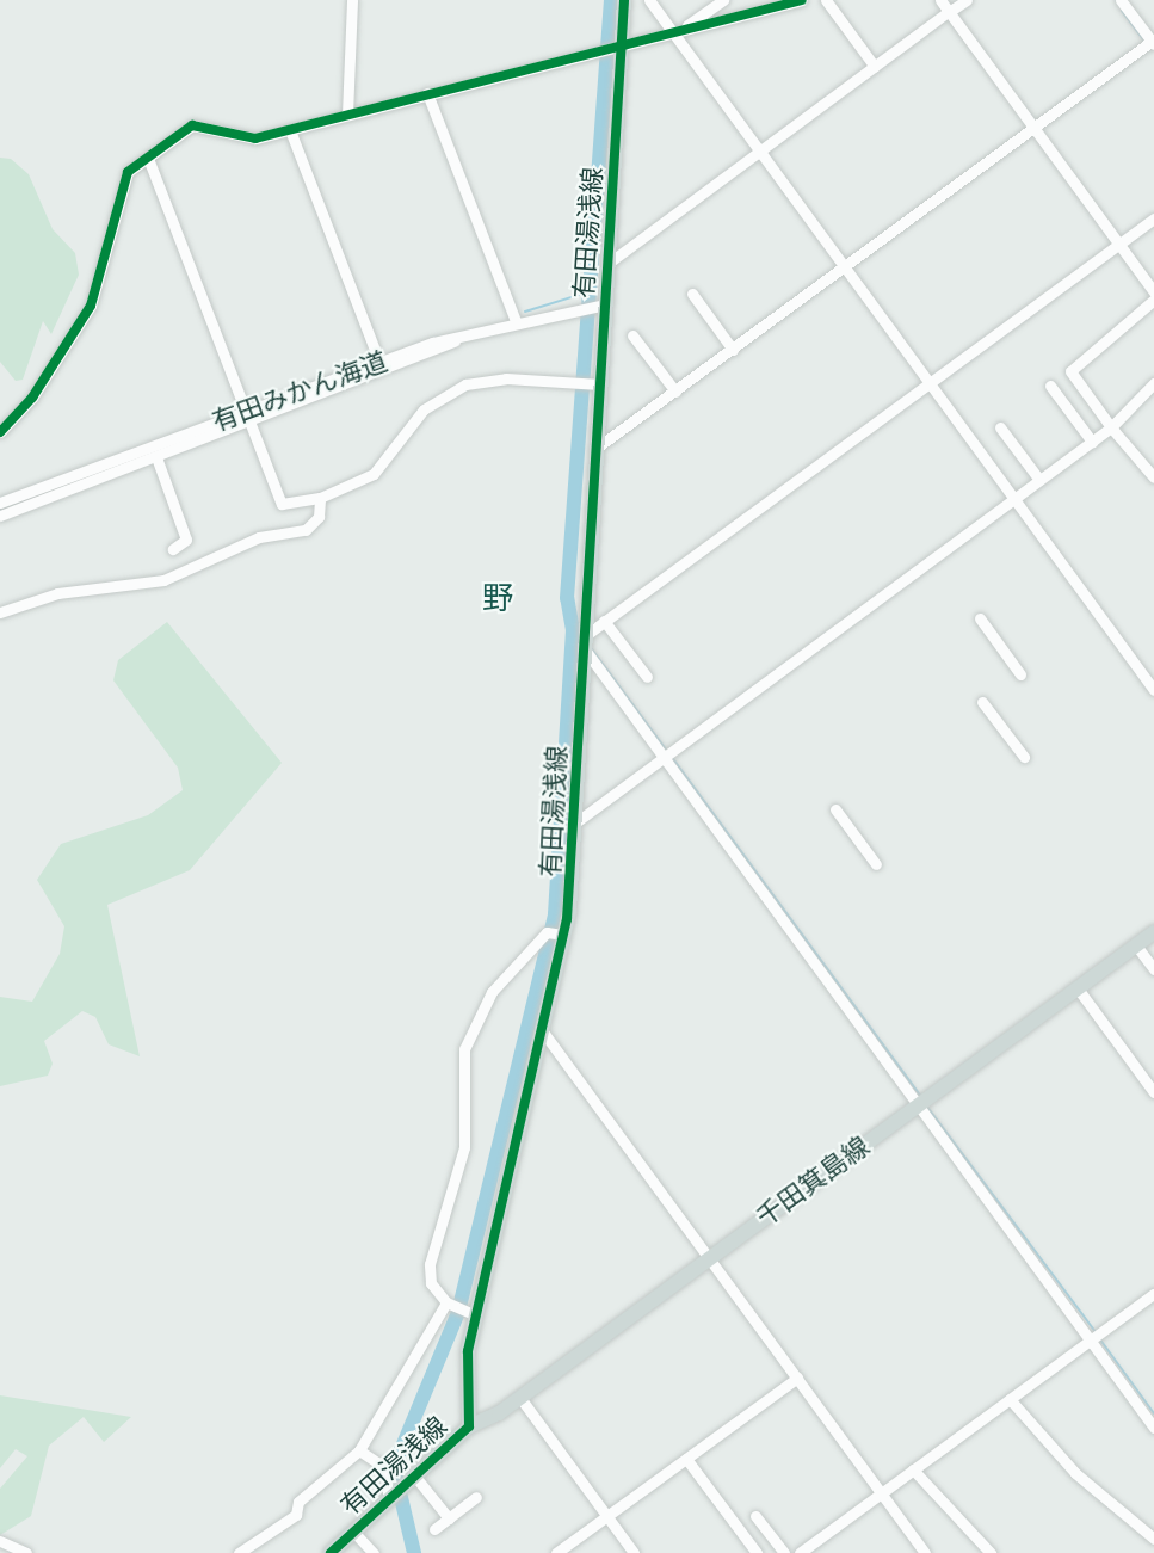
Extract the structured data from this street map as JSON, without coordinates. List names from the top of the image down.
{
  "streets": {
    "main road": ["有田湯浅線", "千田箕島線"],
    "street": ["有田みかん海道"]
  },
  "crossings": [
    ["有田湯浅線", "有田みかん海道"],
    ["有田湯浅線", "千田箕島線"]
  ],
  "districts": ["野"]
}
